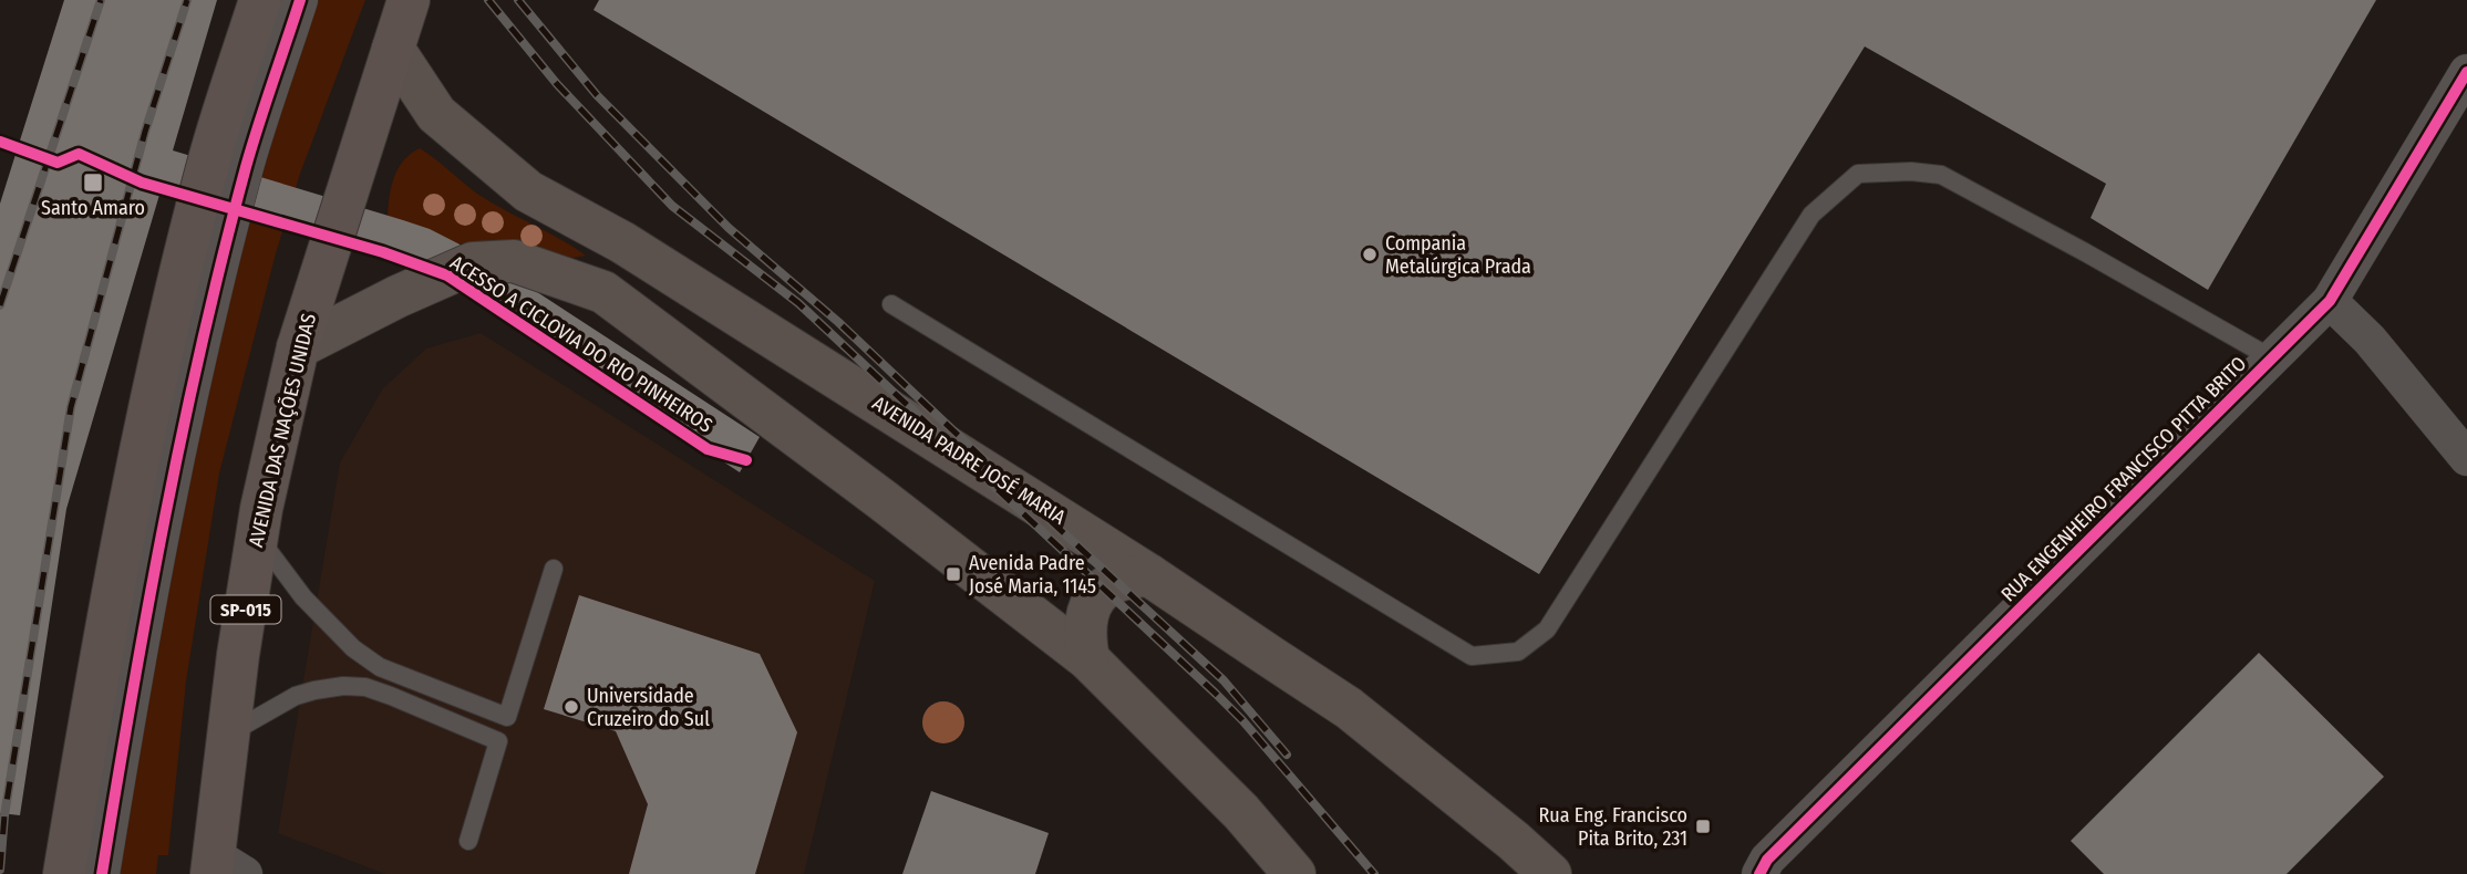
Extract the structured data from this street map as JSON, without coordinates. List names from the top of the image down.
{
  "streets": {
    "highway": ["AVENIDA DAS NAÇÕES UNIDAS", "SP-015"],
    "main road": ["AVENIDA PADRE JOSÉ MARIA"],
    "street": ["RUA ENGENHEIRO FRANCISCO PITTA BRITO"],
    "cycle path": ["ACESSO A CICLOVIA DO RIO PINHEIROS"]
  },
  "crossings": [
    ["AVENIDA DAS NAÇÕES UNIDAS", "AVENIDA PADRE JOSÉ MARIA"]
  ],
  "places": {
    "transit": ["Santo Amaro", "Avenida Padre José Maria, 1145", "Rua Eng. Francisco Pita Brito, 231"],
    "other": ["Compania Metalúrgica Prada", "Universidade Cruzeiro do Sul"]
  }
}
